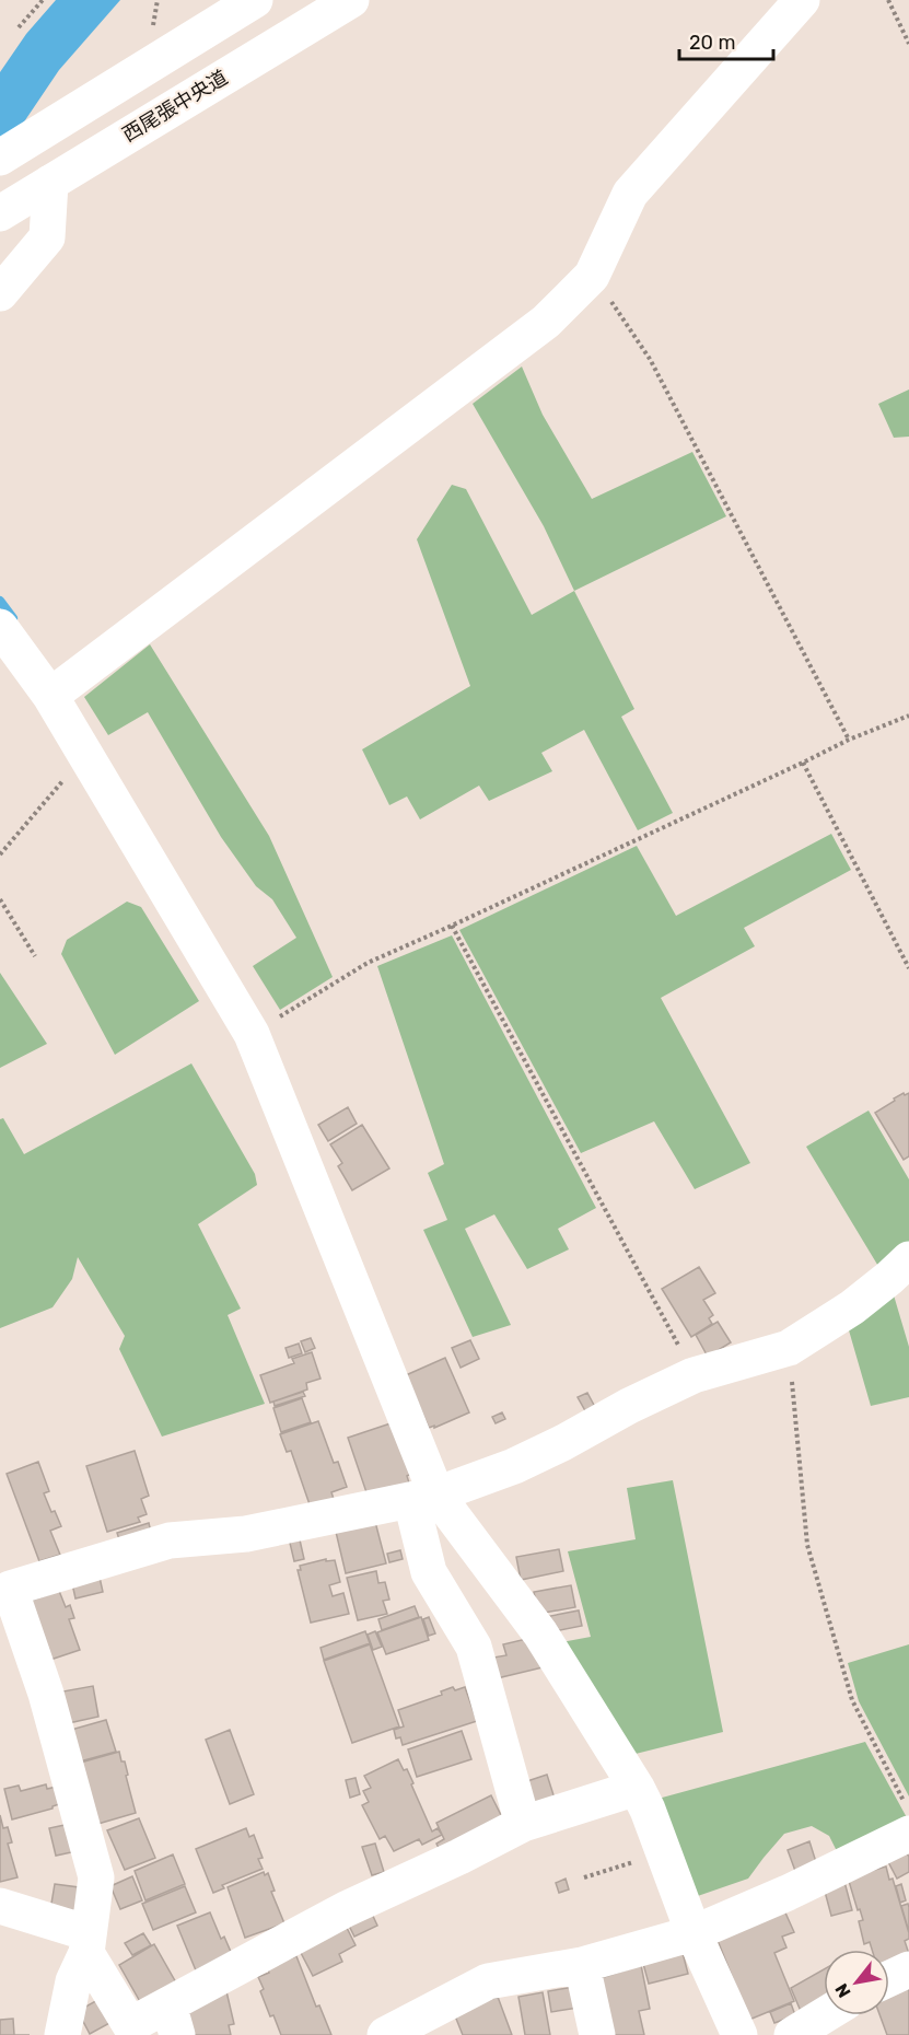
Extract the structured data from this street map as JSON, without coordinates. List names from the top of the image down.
{
  "streets": {
    "street": ["西尾張中央道"]
  },
  "scale_bar": "20 m",
  "north": "bottom left"
}
